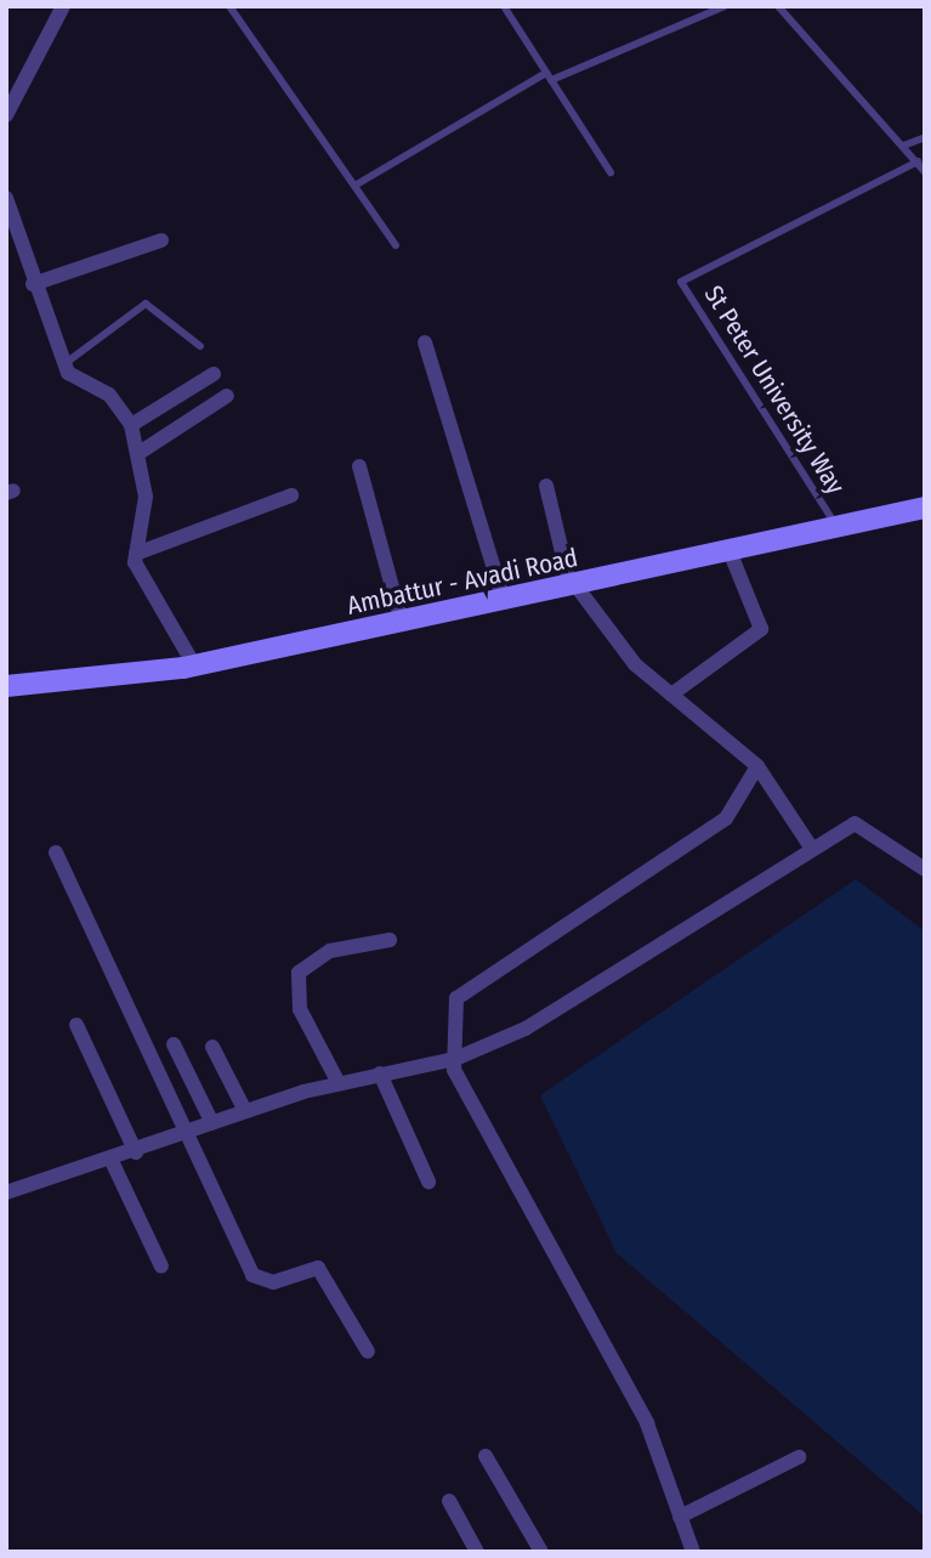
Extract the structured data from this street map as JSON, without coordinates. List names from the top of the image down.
{
  "streets": {
    "street": ["Ambattur - Avadi Road"],
    "lane": ["St Peter University Way"]
  },
  "crossings": [
    ["St Peter University Way", "Ambattur - Avadi Road"]
  ]
}
